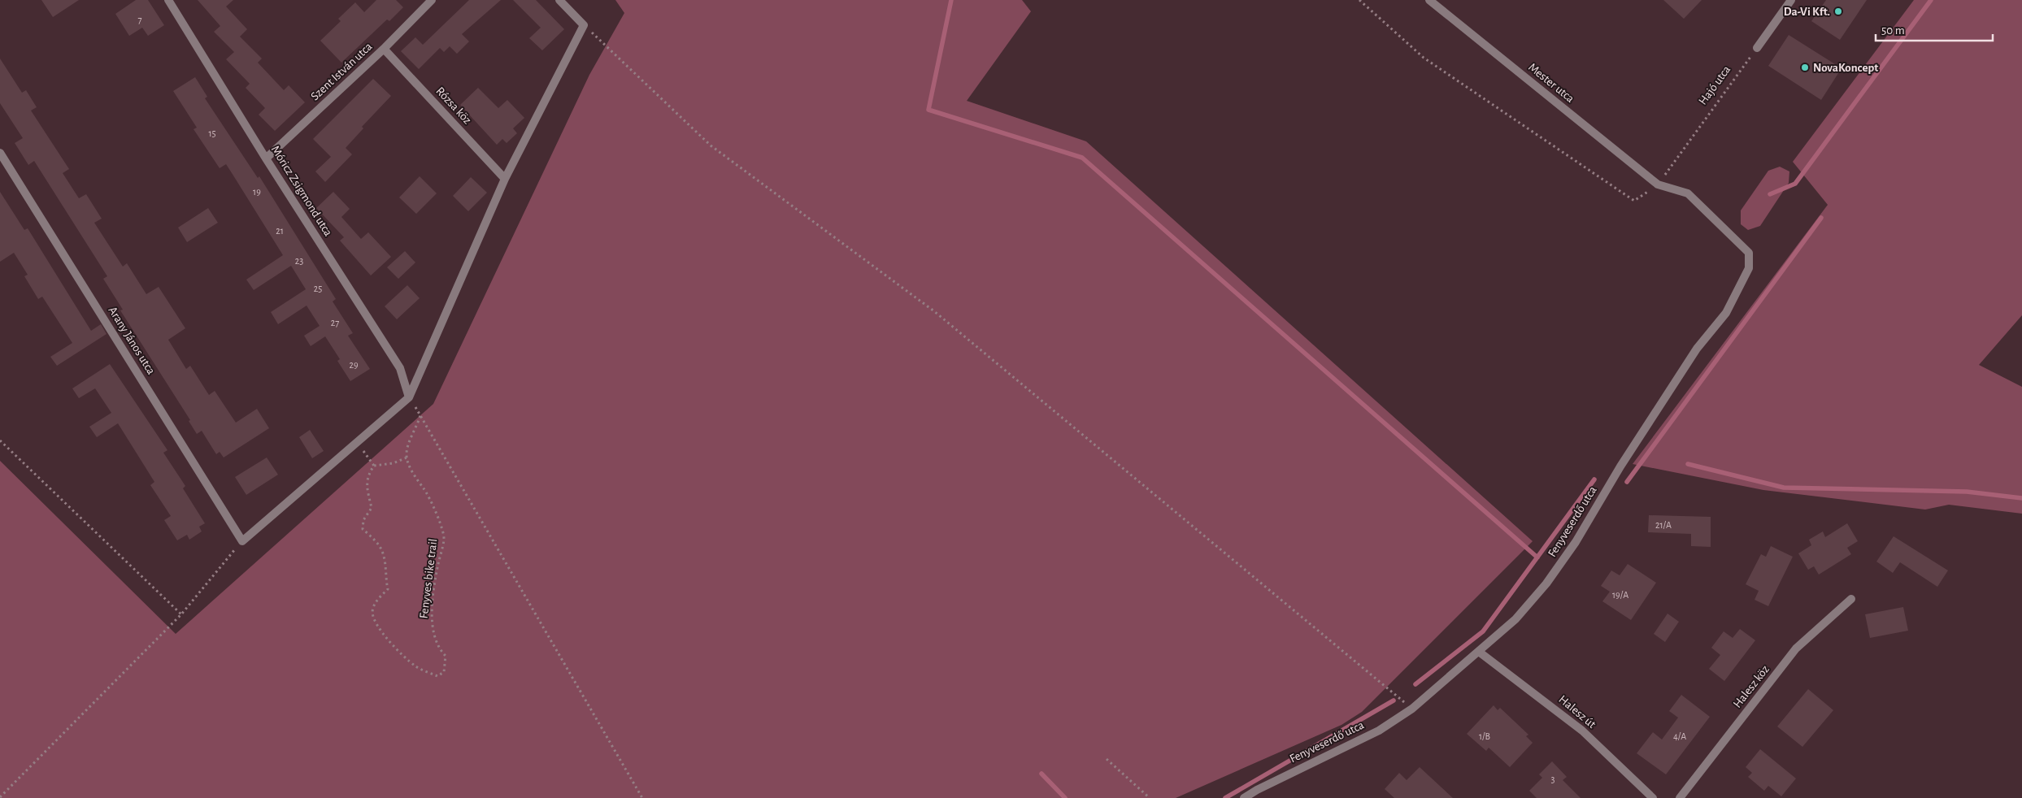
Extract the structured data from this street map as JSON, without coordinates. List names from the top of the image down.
{
  "streets": {
    "street": [
      "Szent István utca",
      "Mester utca",
      "Rózsa köz",
      "Móricz Zsigmond utca",
      "Arany János utca",
      "Fenyveserdő utca",
      "Halesz köz",
      "Halesz út"
    ],
    "path": ["Hajó utca", "Fenyves bike trail"]
  },
  "crossings": [
    ["Szent István utca", "Rózsa köz"],
    ["Szent István utca", "Móricz Zsigmond utca"],
    ["Mester utca", "Hajó utca"],
    ["Mester utca", "Fenyveserdő utca"],
    ["Hajó utca", "Fenyveserdő utca"],
    ["Fenyveserdő utca", "Halesz út"]
  ],
  "places": ["Da-Vi Kft.", "NovaKoncept"],
  "house_numbers": [
    "7",
    "15",
    "19",
    "21",
    "23",
    "25",
    "27",
    "29",
    "21/A",
    "19/A",
    "1/B",
    "4/A",
    "3"
  ],
  "scale_bar": "50 m"
}
